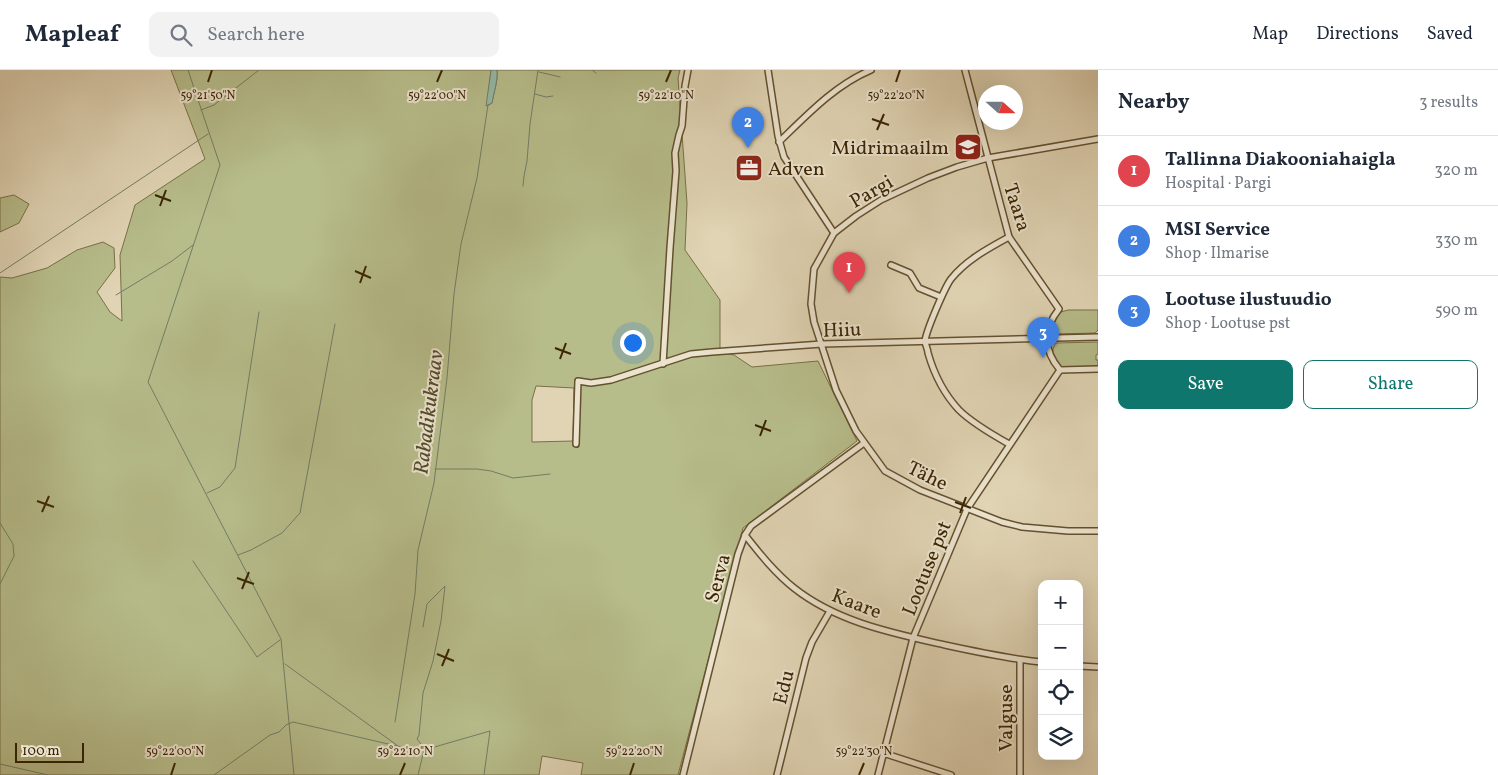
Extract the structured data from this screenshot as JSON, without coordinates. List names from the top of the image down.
{
  "streets": {
    "street": [
      "Pargi",
      "Taara",
      "Hiiu",
      "Tähe",
      "Lootuse pst",
      "Serva",
      "Kaare",
      "Edu",
      "Valguse"
    ]
  },
  "crossings": [
    ["Pargi", "Taara"],
    ["Pargi", "Hiiu"],
    ["Pargi", "Tähe"],
    ["Taara", "Hiiu"],
    ["Hiiu", "Tähe"],
    ["Tähe", "Lootuse pst"],
    ["Tähe", "Serva"],
    ["Lootuse pst", "Kaare"],
    ["Serva", "Kaare"],
    ["Kaare", "Edu"],
    ["Kaare", "Valguse"]
  ],
  "water": ["Rabadikukraav"],
  "places": {
    "school or university": ["Midrimaailm"],
    "office": ["Adven"]
  },
  "scale_bar": "100 m",
  "north": "right",
  "page": {
    "header": "Mapleaf",
    "search": "Search here",
    "nav": ["Map", "Directions", "Saved"],
    "heading": ["Nearby", "3 results"],
    "pins": ["2", "1", "3"],
    "list": [
      {
        "mark": "1",
        "name": "Tallinna Diakooniahaigla",
        "note": "Hospital · Pargi",
        "value": "320 m"
      },
      {
        "mark": "2",
        "name": "MSI Service",
        "note": "Shop · Ilmarise",
        "value": "330 m"
      },
      {
        "mark": "3",
        "name": "Lootuse ilustuudio",
        "note": "Shop · Lootuse pst",
        "value": "590 m"
      }
    ],
    "buttons": ["Save", "Share"],
    "map_buttons": ["+", "−"],
    "scale": "100 m"
  },
  "coordinates": [
    "59°21'50\"N",
    "59°22'00\"N",
    "59°22'10\"N",
    "59°22'20\"N",
    "59°22'30\"N"
  ]
}
